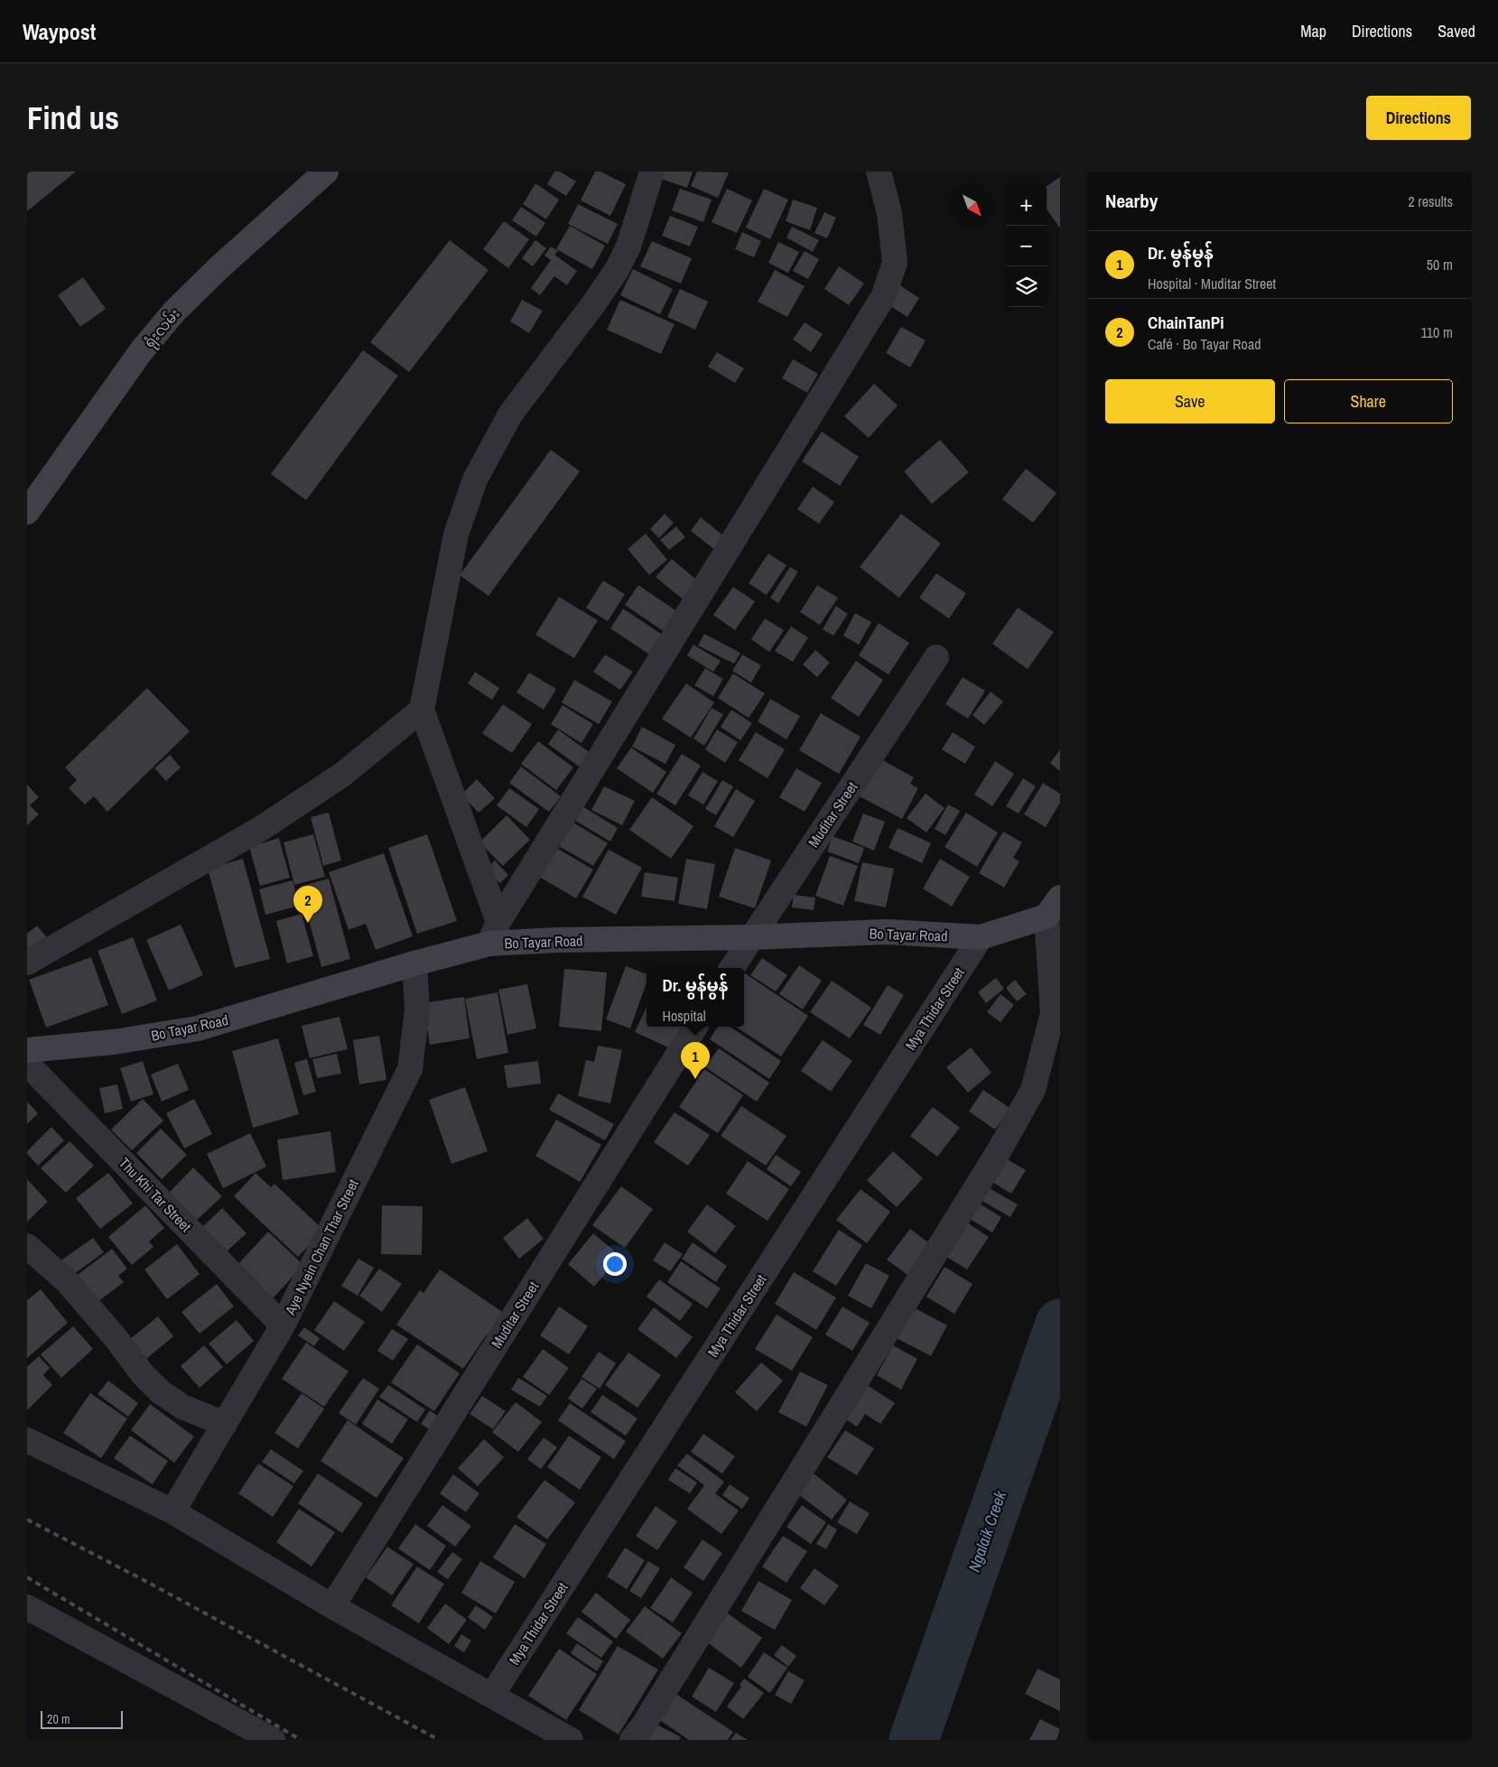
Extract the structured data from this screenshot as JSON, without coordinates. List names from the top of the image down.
{
  "streets": {
    "main road": ["ရုံးလမ်း", "Bo Tayar Road"],
    "street": [
      "Muditar Street",
      "Mya Thidar Street",
      "Thu Khi Tar Street",
      "Aye Nyein Chan Thar Street"
    ]
  },
  "crossings": [
    ["Muditar Street", "Bo Tayar Road"],
    ["Bo Tayar Road", "Mya Thidar Street"],
    ["Bo Tayar Road", "Aye Nyein Chan Thar Street"],
    ["Thu Khi Tar Street", "Aye Nyein Chan Thar Street"]
  ],
  "water": ["Ngalaik Creek"],
  "scale_bar": "20 m",
  "north": "bottom right",
  "page": {
    "header": "Waypost",
    "nav": ["Map", "Directions", "Saved"],
    "buttons": [
      "Directions",
      ["Save", "Share"]
    ],
    "title": "Find us",
    "heading": ["Nearby", "2 results"],
    "map_buttons": ["+", "−"],
    "list": [
      {
        "mark": "1",
        "name": "Dr. မွန်မွန်",
        "note": "Hospital · Muditar Street",
        "value": "50 m"
      },
      {
        "mark": "2",
        "name": "ChainTanPi",
        "note": "Café · Bo Tayar Road",
        "value": "110 m"
      }
    ],
    "pins": ["2", "1"],
    "popup": ["Dr. မွန်မွန်", "Hospital"],
    "scale": "20 m"
  }
}
